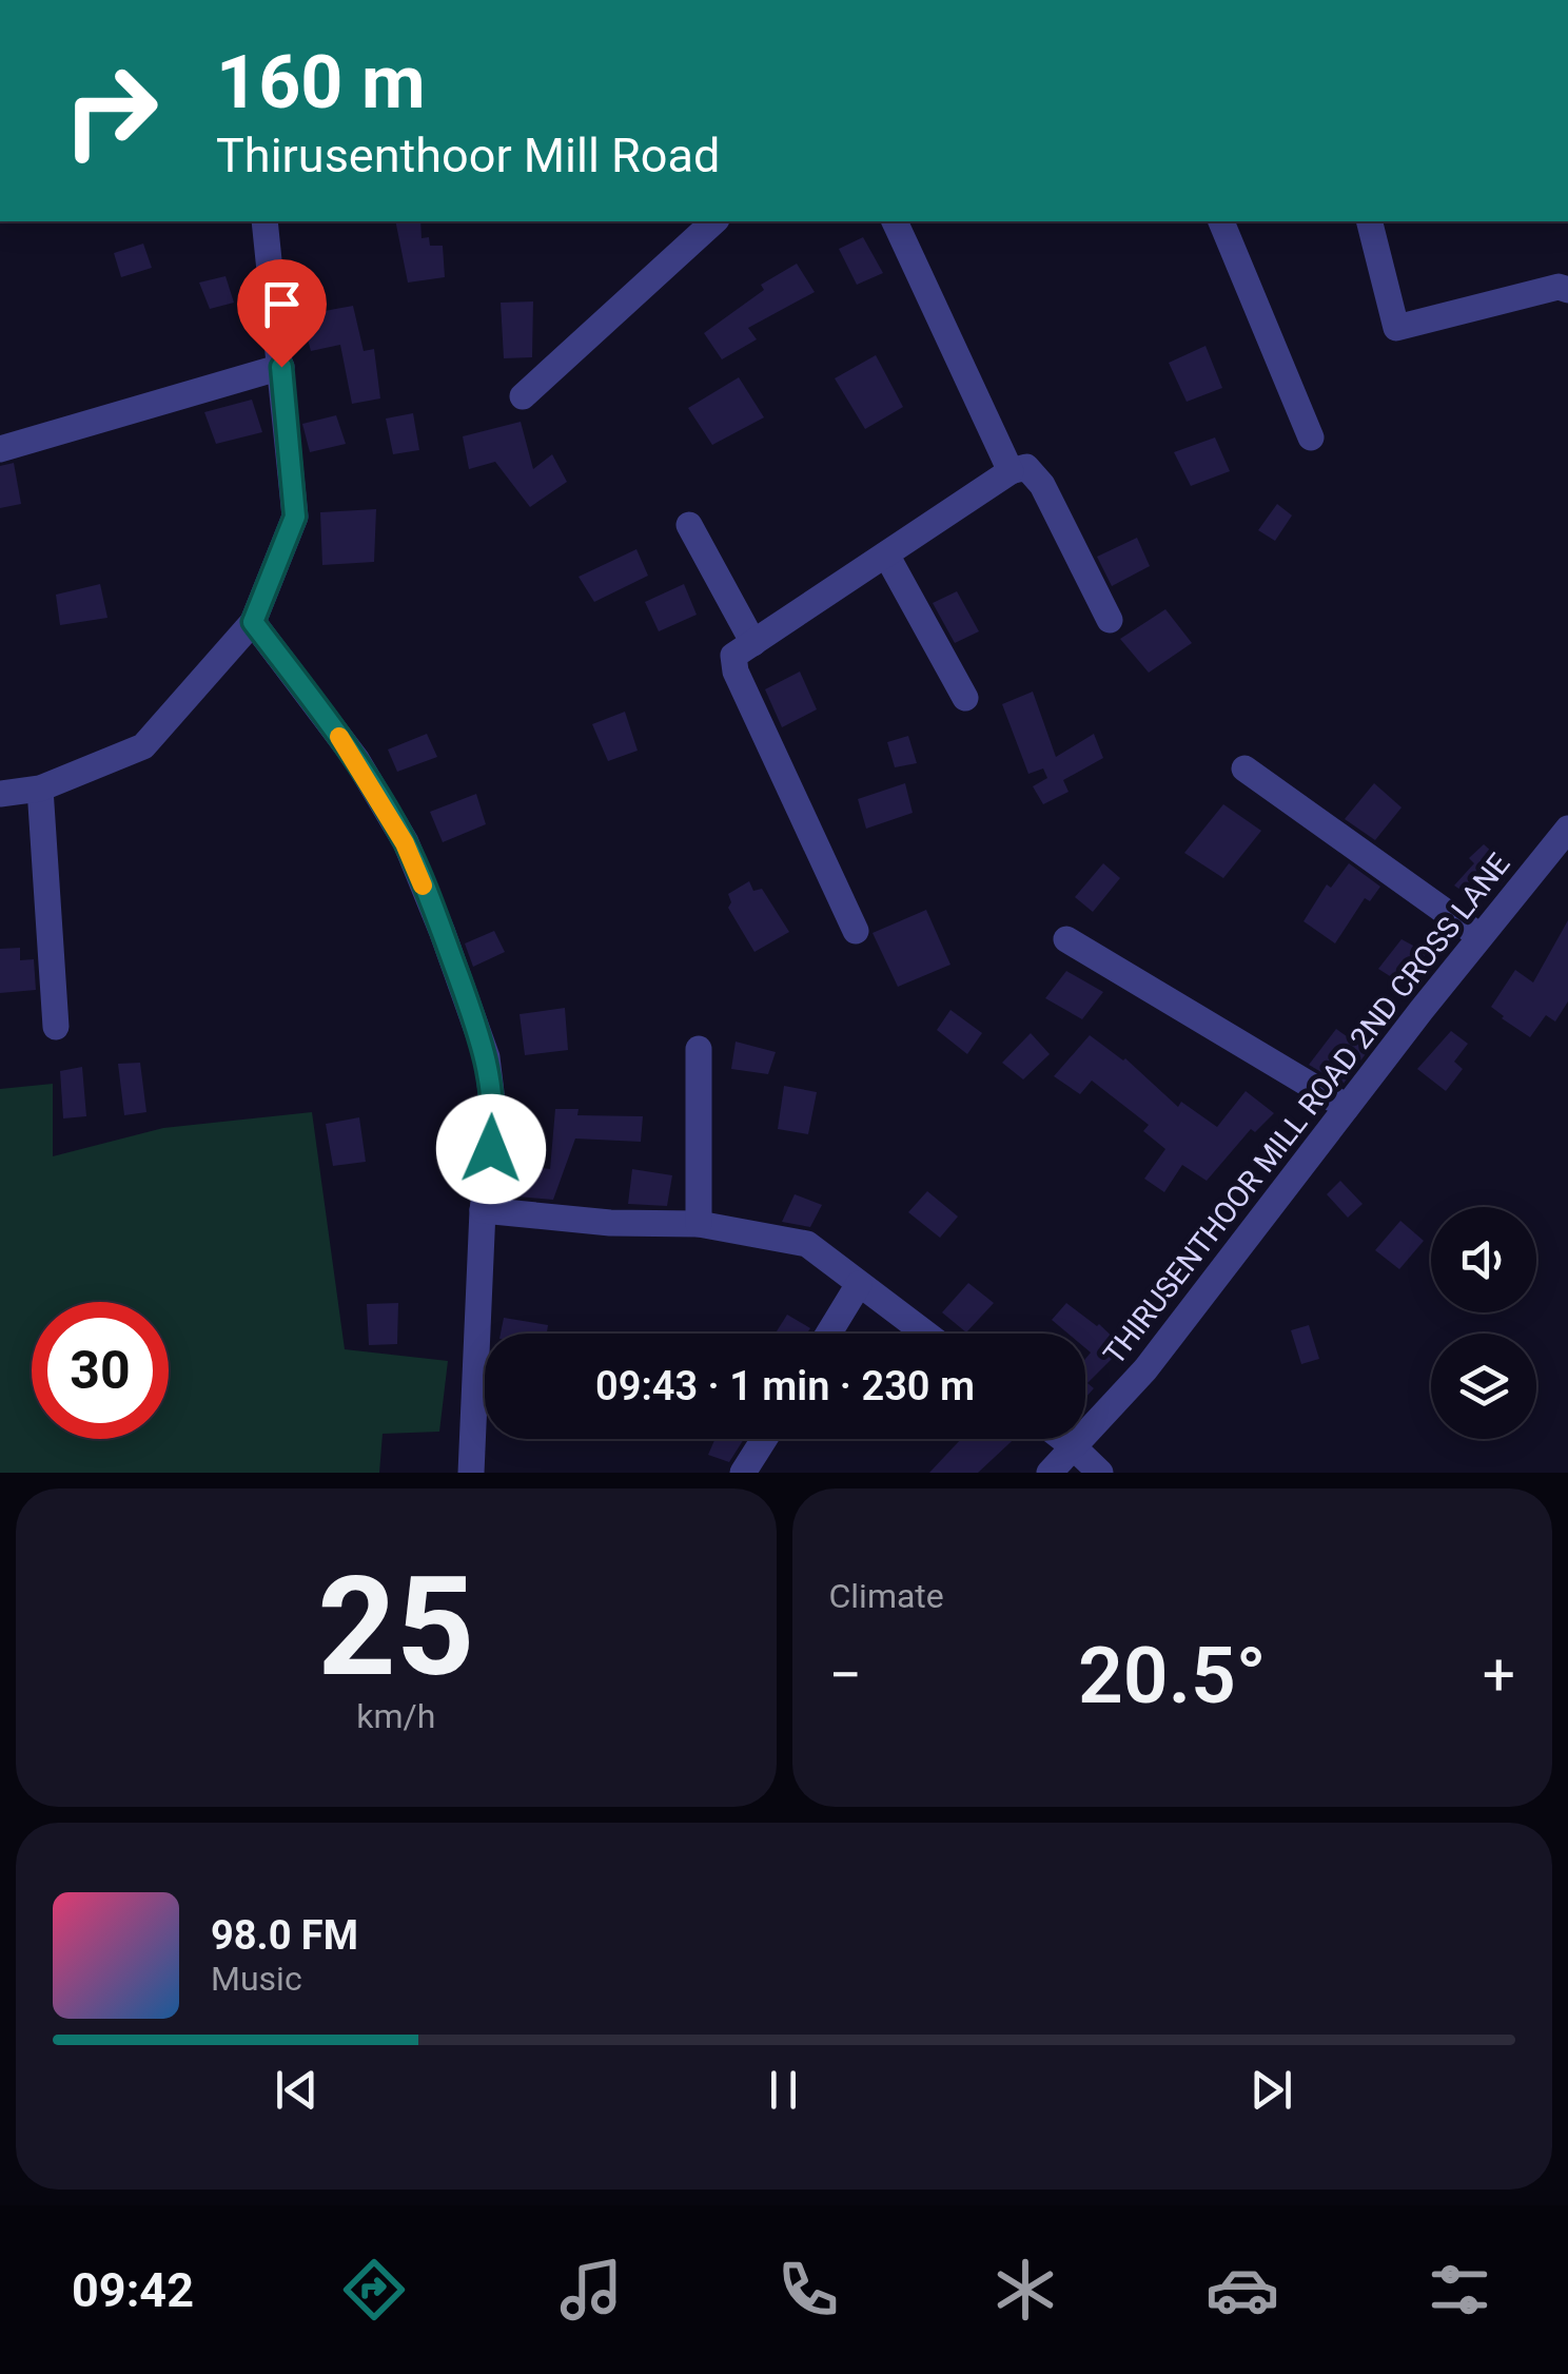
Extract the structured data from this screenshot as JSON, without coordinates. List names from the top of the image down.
{
  "streets": {
    "street": ["THIRUSENTHOOR MILL ROAD 2ND CROSS LANE"]
  },
  "page": {
    "turn": ["160 m", "Thirusenthoor Mill Road"],
    "limit": "30",
    "trip": "09:43 · 1 min · 230 m",
    "tile": [
      ["25", "km/h"],
      "Climate"
    ],
    "heat": ["−", "20.5°", "+"],
    "song": ["98.0 FM", "Music"],
    "tabs": "09:42"
  }
}
